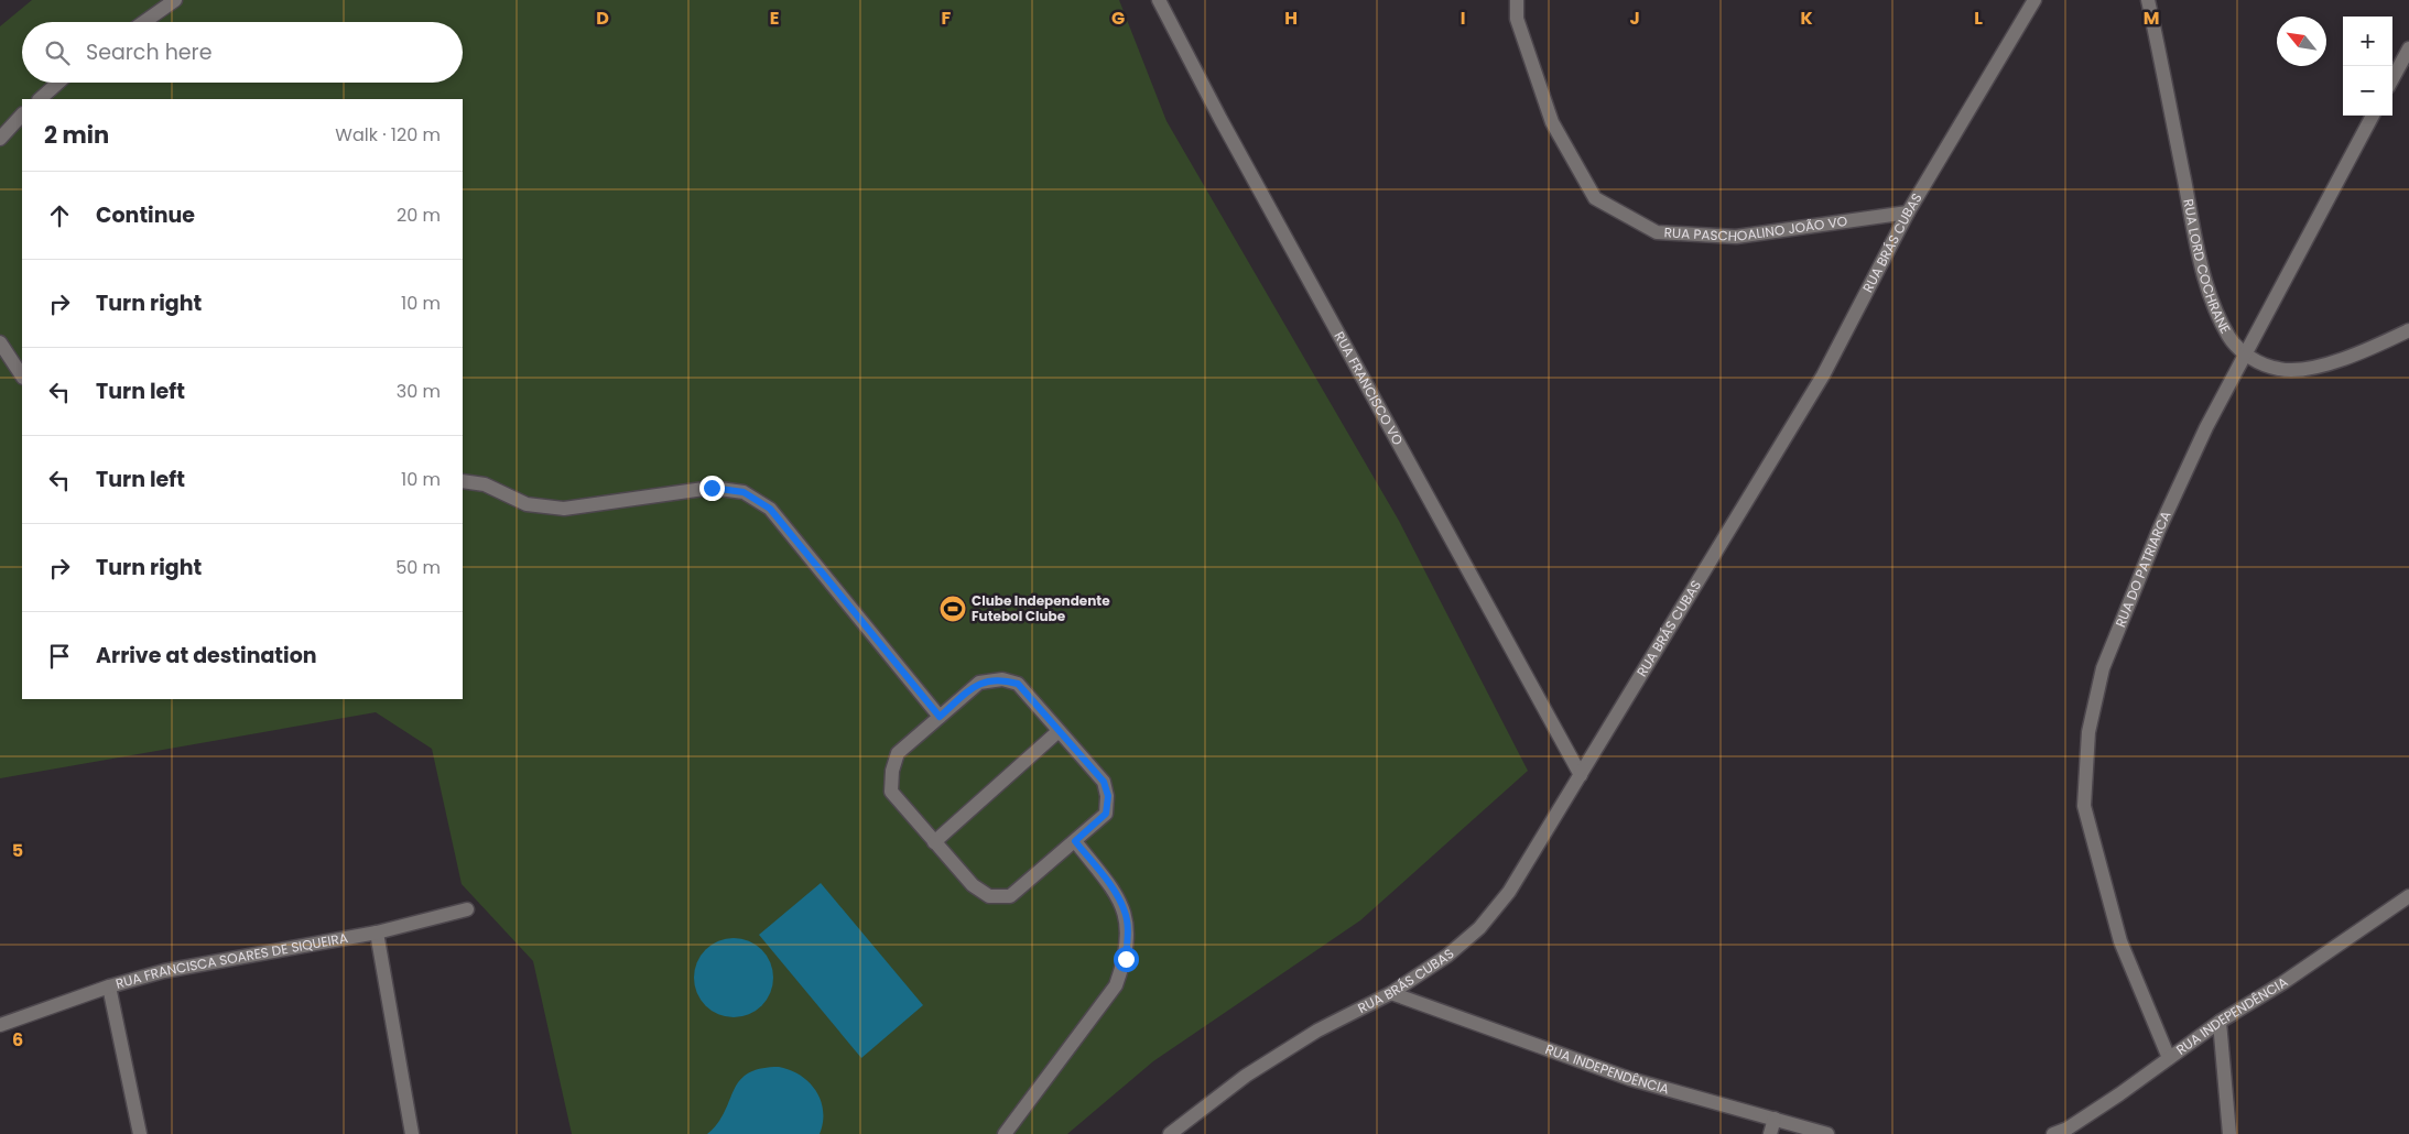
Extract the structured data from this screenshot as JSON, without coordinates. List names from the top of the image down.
{
  "streets": {
    "street": [
      "RUA PASCHOALINO JOÃO VO",
      "RUA BRÁS CUBAS",
      "RUA LORD COCHRANE",
      "RUA FRANCISCO VO",
      "RUA DO PATRIARCA",
      "RUA FRANCISCA SOARES DE SIQUEIRA",
      "RUA INDEPENDÊNCIA"
    ]
  },
  "crossings": [
    ["RUA PASCHOALINO JOÃO VO", "RUA BRÁS CUBAS"],
    ["RUA BRÁS CUBAS", "RUA FRANCISCO VO"],
    ["RUA BRÁS CUBAS", "RUA INDEPENDÊNCIA"],
    ["RUA LORD COCHRANE", "RUA DO PATRIARCA"],
    ["RUA DO PATRIARCA", "RUA INDEPENDÊNCIA"]
  ],
  "places": {
    "sports": ["Clube Independente Futebol Clube"]
  },
  "north": "top left",
  "page": {
    "map_buttons": ["+", "−"],
    "search": "Search here",
    "heading": ["2 min", "Walk · 120 m"],
    "list": [
      ["Continue", "20 m"],
      ["Turn right", "10 m"],
      ["Turn left", "30 m"],
      ["Turn left", "10 m"],
      ["Turn right", "50 m"],
      "Arrive at destination"
    ]
  },
  "grid": {
    "columns": [
      "D",
      "E",
      "F",
      "G",
      "H",
      "I",
      "J",
      "K",
      "L",
      "M"
    ],
    "rows": ["5", "6"]
  }
}
